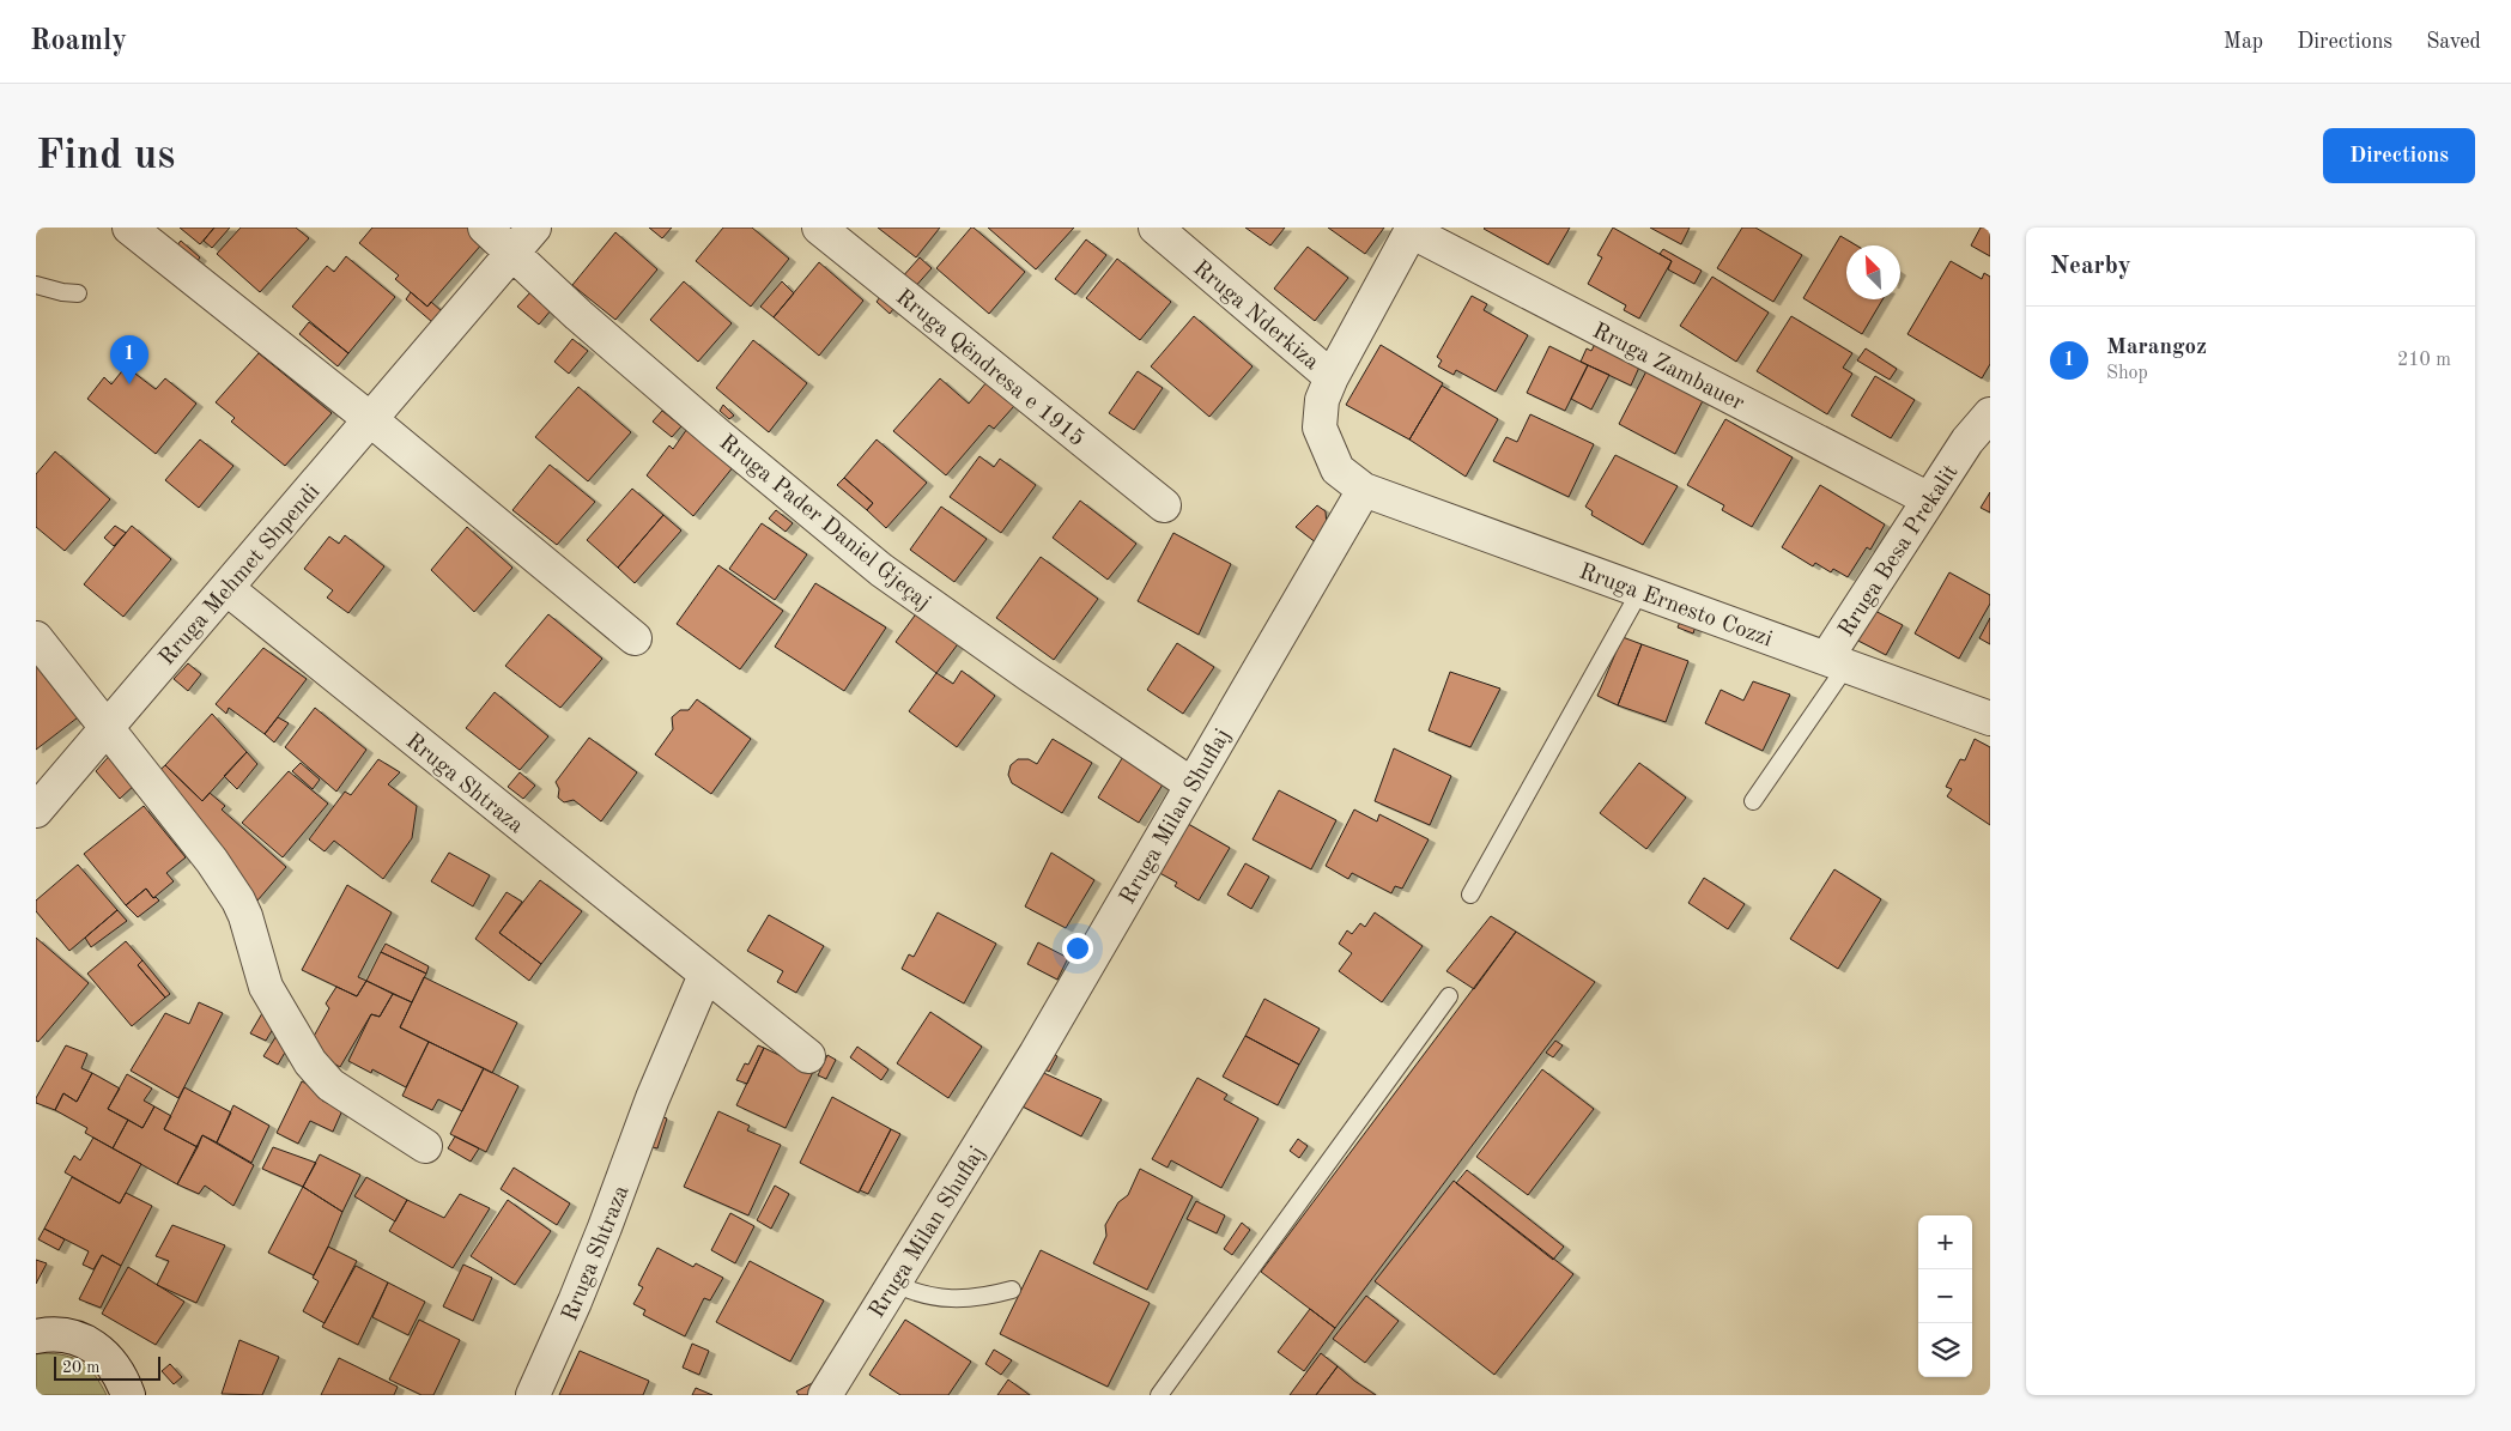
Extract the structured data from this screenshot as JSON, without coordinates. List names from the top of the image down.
{
  "streets": {
    "street": [
      "Rruga Nderkiza",
      "Rruga Zambauer",
      "Rruga Qëndresa e 1915",
      "Rruga Pader Daniel Gjeçaj",
      "Rruga Besa Prekalit",
      "Rruga Mehmet Shpendi",
      "Rruga Ernesto Cozzi",
      "Rruga Shtraza",
      "Rruga Milan Shuflaj"
    ]
  },
  "crossings": [
    ["Rruga Zambauer", "Rruga Besa Prekalit"],
    ["Rruga Pader Daniel Gjeçaj", "Rruga Mehmet Shpendi"],
    ["Rruga Pader Daniel Gjeçaj", "Rruga Milan Shuflaj"],
    ["Rruga Besa Prekalit", "Rruga Ernesto Cozzi"],
    ["Rruga Mehmet Shpendi", "Rruga Shtraza"],
    ["Rruga Ernesto Cozzi", "Rruga Milan Shuflaj"]
  ],
  "scale_bar": "20 m",
  "north": "top left",
  "page": {
    "header": "Roamly",
    "nav": ["Map", "Directions", "Saved"],
    "buttons": "Directions",
    "title": "Find us",
    "heading": "Nearby",
    "list": [
      {
        "mark": "1",
        "name": "Marangoz",
        "note": "Shop",
        "value": "210 m"
      }
    ],
    "pins": "1",
    "map_buttons": ["+", "−"],
    "scale": "20 m"
  }
}
